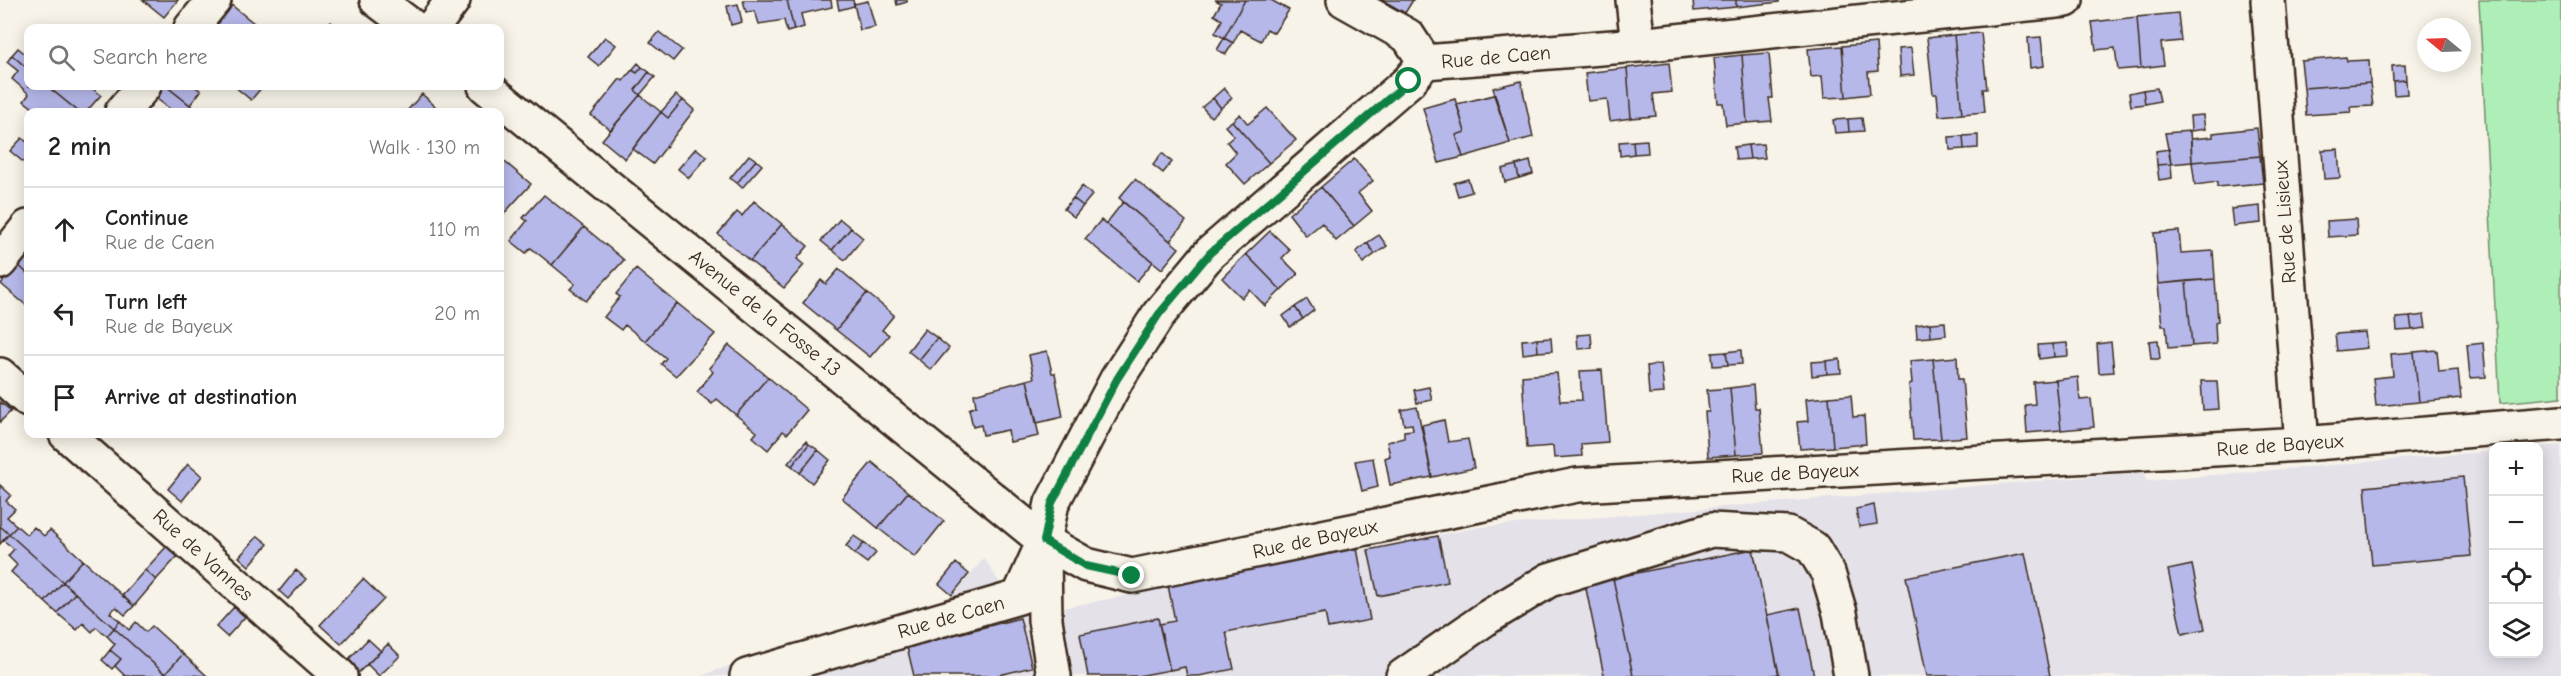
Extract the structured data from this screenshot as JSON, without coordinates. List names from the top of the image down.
{
  "streets": {
    "street": [
      "Rue de Caen",
      "Rue de Lisieux",
      "Avenue de la Fosse 13",
      "Rue de Bayeux",
      "Rue de Vannes"
    ]
  },
  "crossings": [
    ["Rue de Caen", "Avenue de la Fosse 13"],
    ["Rue de Caen", "Rue de Bayeux"],
    ["Rue de Lisieux", "Rue de Bayeux"],
    ["Avenue de la Fosse 13", "Rue de Bayeux"]
  ],
  "north": "left",
  "page": {
    "search": "Search here",
    "heading": ["2 min", "Walk · 130 m"],
    "list": [
      ["Continue", "Rue de Caen", "110 m"],
      ["Turn left", "Rue de Bayeux", "20 m"],
      "Arrive at destination"
    ],
    "map_buttons": ["+", "−"]
  }
}
